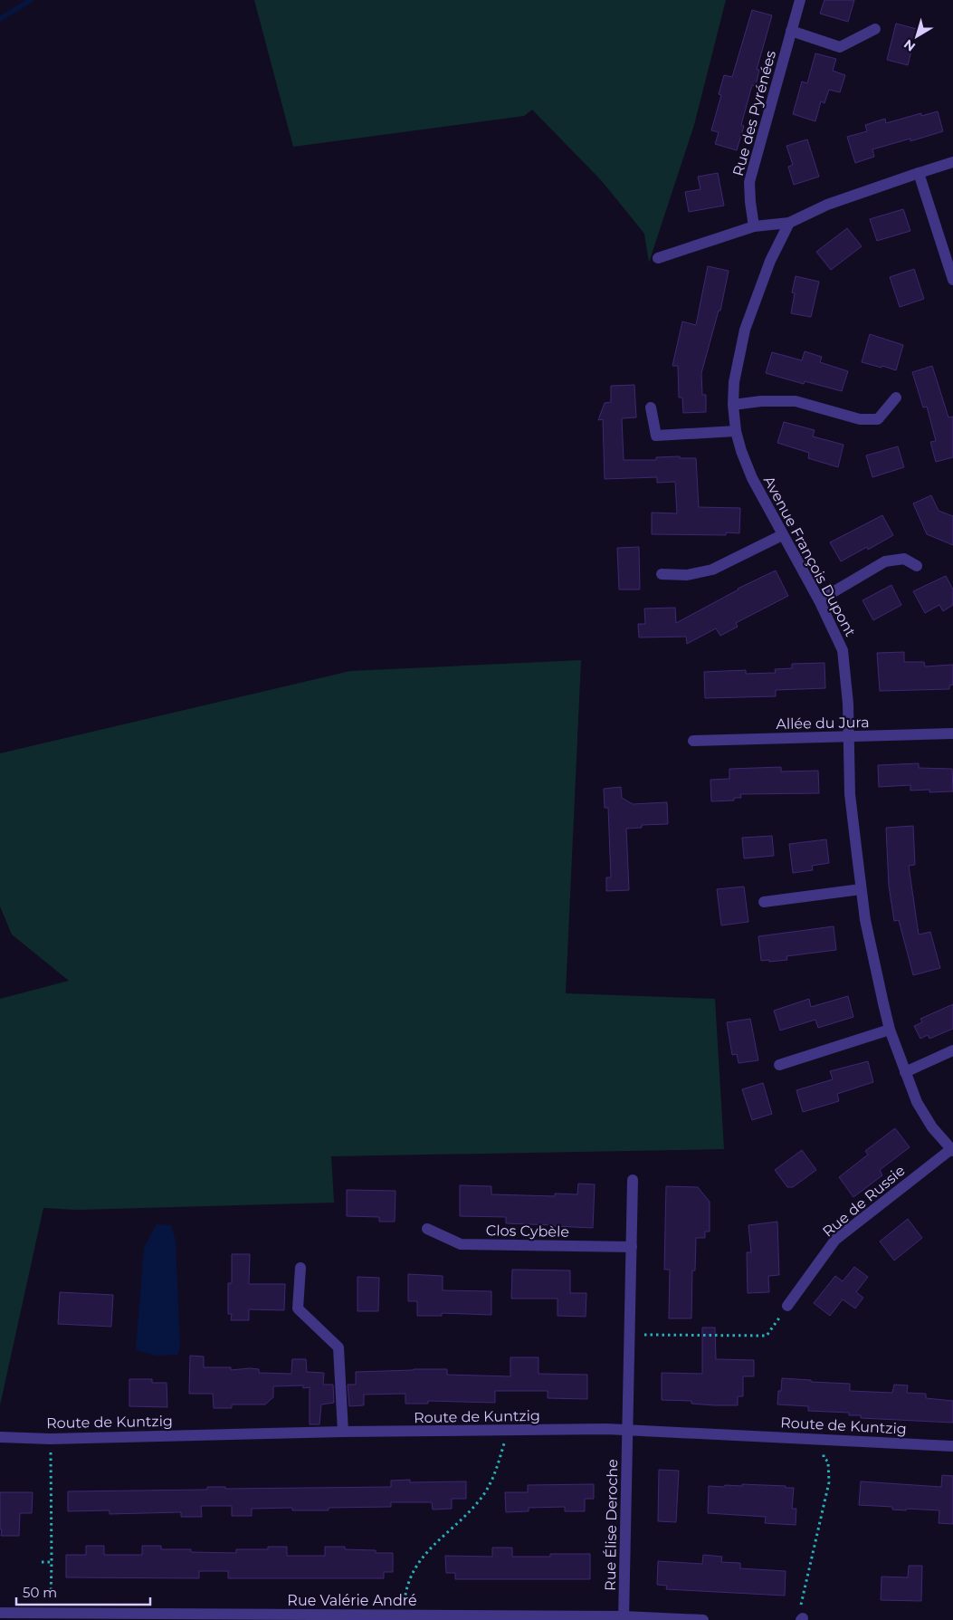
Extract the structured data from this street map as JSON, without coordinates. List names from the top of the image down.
{
  "streets": {
    "street": [
      "Rue des Pyrénées",
      "Avenue François Dupont",
      "Allée du Jura",
      "Rue de Russie",
      "Clos Cybèle",
      "Route de Kuntzig",
      "Rue Élise Deroche",
      "Rue Valérie André"
    ]
  },
  "crossings": [
    ["Avenue François Dupont", "Allée du Jura"],
    ["Avenue François Dupont", "Rue de Russie"],
    ["Route de Kuntzig", "Rue Élise Deroche"],
    ["Rue Élise Deroche", "Rue Valérie André"]
  ],
  "scale_bar": "50 m",
  "north": "bottom left"
}
